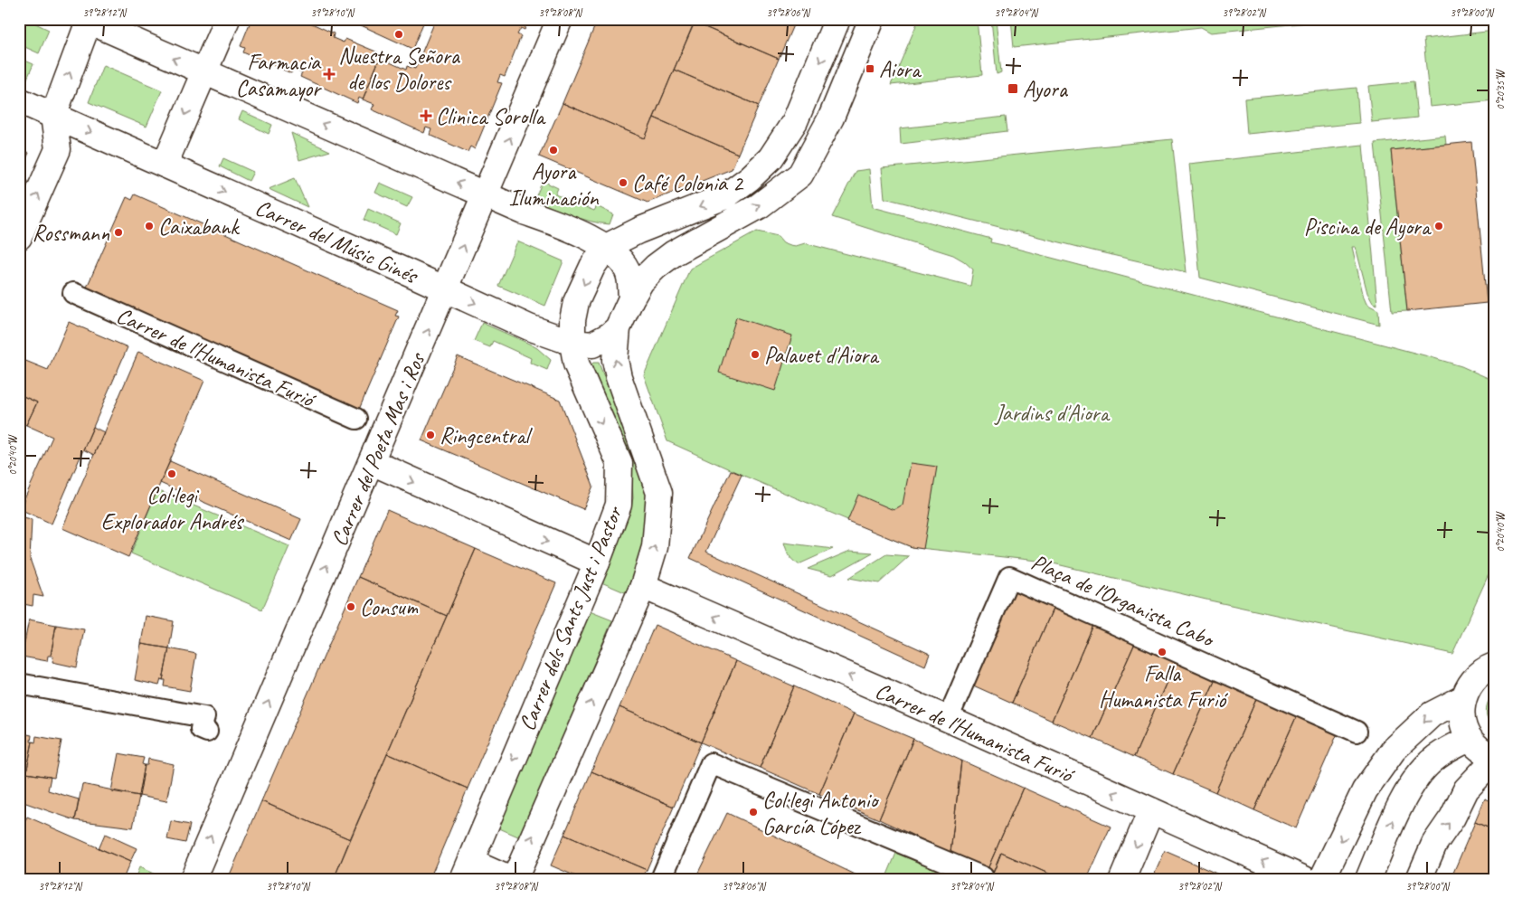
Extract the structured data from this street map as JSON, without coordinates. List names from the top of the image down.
{
  "streets": {
    "street": [
      "Carrer del Músic Ginés",
      "Carrer de l'Humanista Furió",
      "Carrer del Poeta Mas i Ros",
      "Plaça de l'Organista Cabo",
      "Carrer dels Sants Just i Pastor"
    ]
  },
  "crossings": [
    ["Carrer del Músic Ginés", "Carrer del Poeta Mas i Ros"],
    ["Carrer del Músic Ginés", "Carrer dels Sants Just i Pastor"],
    ["Carrer de l'Humanista Furió", "Plaça de l'Organista Cabo"],
    ["Carrer de l'Humanista Furió", "Carrer dels Sants Just i Pastor"]
  ],
  "one_way": ["Carrer de l'Humanista Furió", "Carrer del Poeta Mas i Ros"],
  "parks": ["Jardins d'Aiora"],
  "places": {
    "other": [
      "Nuestra Señora de los Dolores",
      "Ayora Iluminación",
      "Café Colonia 2",
      "Caixabank",
      "Piscina de Ayora",
      "Rossmann",
      "Palauet d'Aiora",
      "Ringcentral",
      "Col·legi Explorador Andrés",
      "Consum",
      "Falla Humanista Furió",
      "Col·legi Antonio García López"
    ],
    "transit": ["Aiora", "Ayora"],
    "health": ["Farmacia Casamayor", "Clinica Sorolla"]
  },
  "coordinates": [
    "39°28'12\"N",
    "39°28'10\"N",
    "39°28'08\"N",
    "39°28'06\"N",
    "39°28'04\"N",
    "39°28'02\"N",
    "39°28'00\"N",
    "0°20'35\"W",
    "0°20'40\"W"
  ]
}
